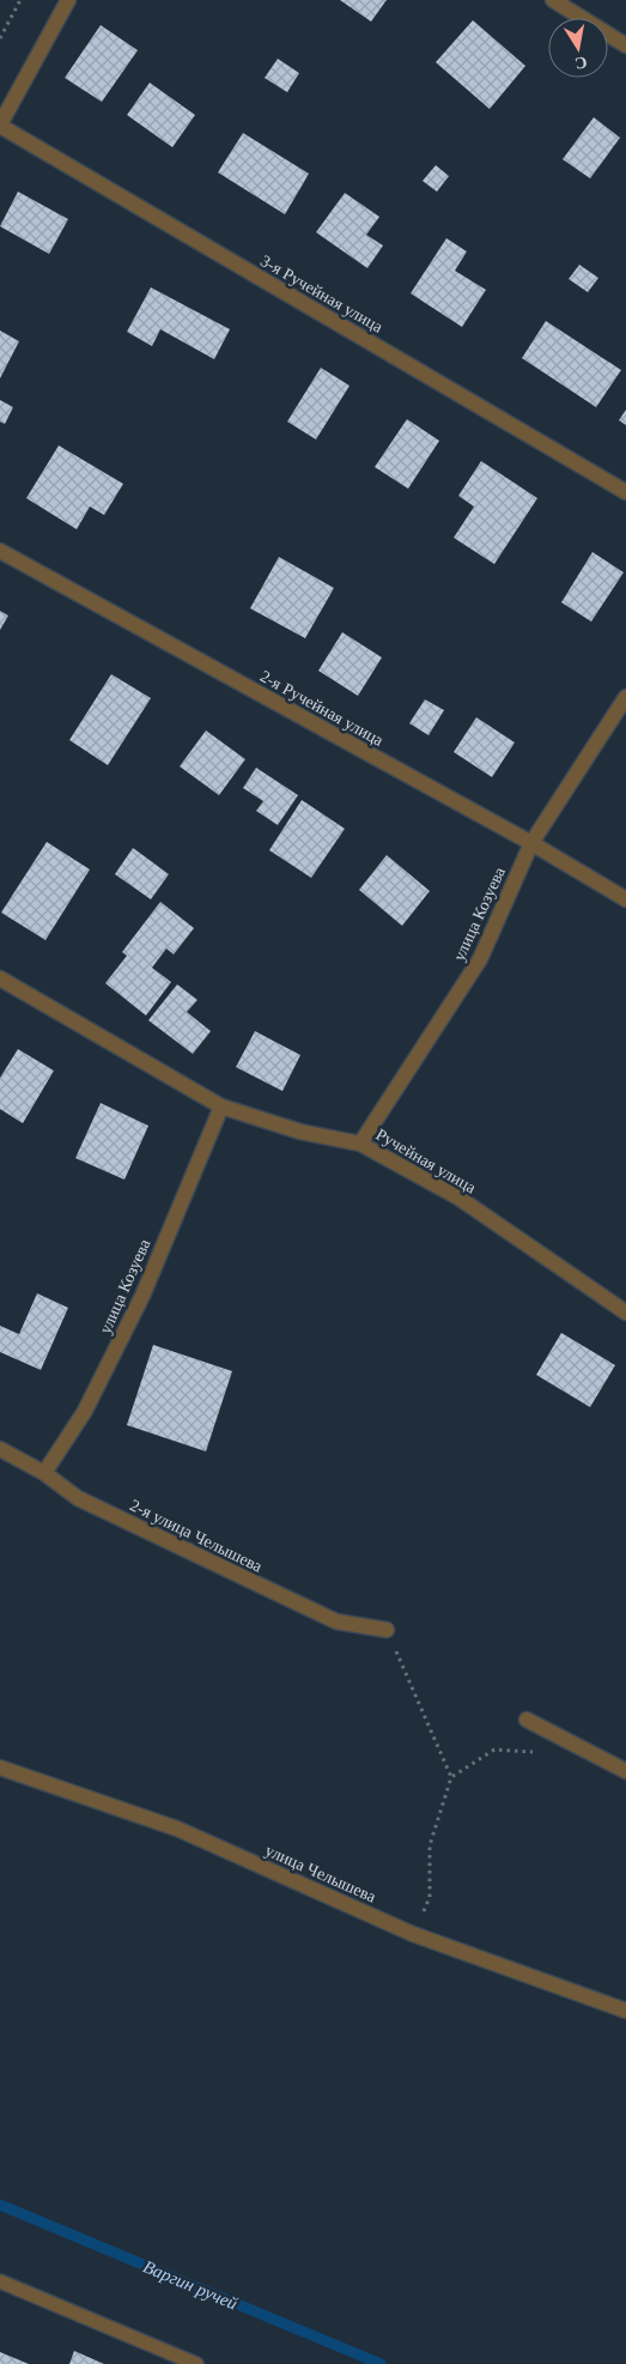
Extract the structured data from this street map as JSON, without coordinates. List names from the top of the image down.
{
  "streets": {
    "street": [
      "3-я Ручейная улица",
      "2-я Ручейная улица",
      "улица Козуева",
      "Ручейная улица",
      "2-я улица Челышева",
      "улица Челышева"
    ]
  },
  "crossings": [
    ["2-я Ручейная улица", "улица Козуева"],
    ["улица Козуева", "Ручейная улица"],
    ["улица Козуева", "2-я улица Челышева"]
  ],
  "water": ["Варгин ручей"],
  "north": "bottom"
}
